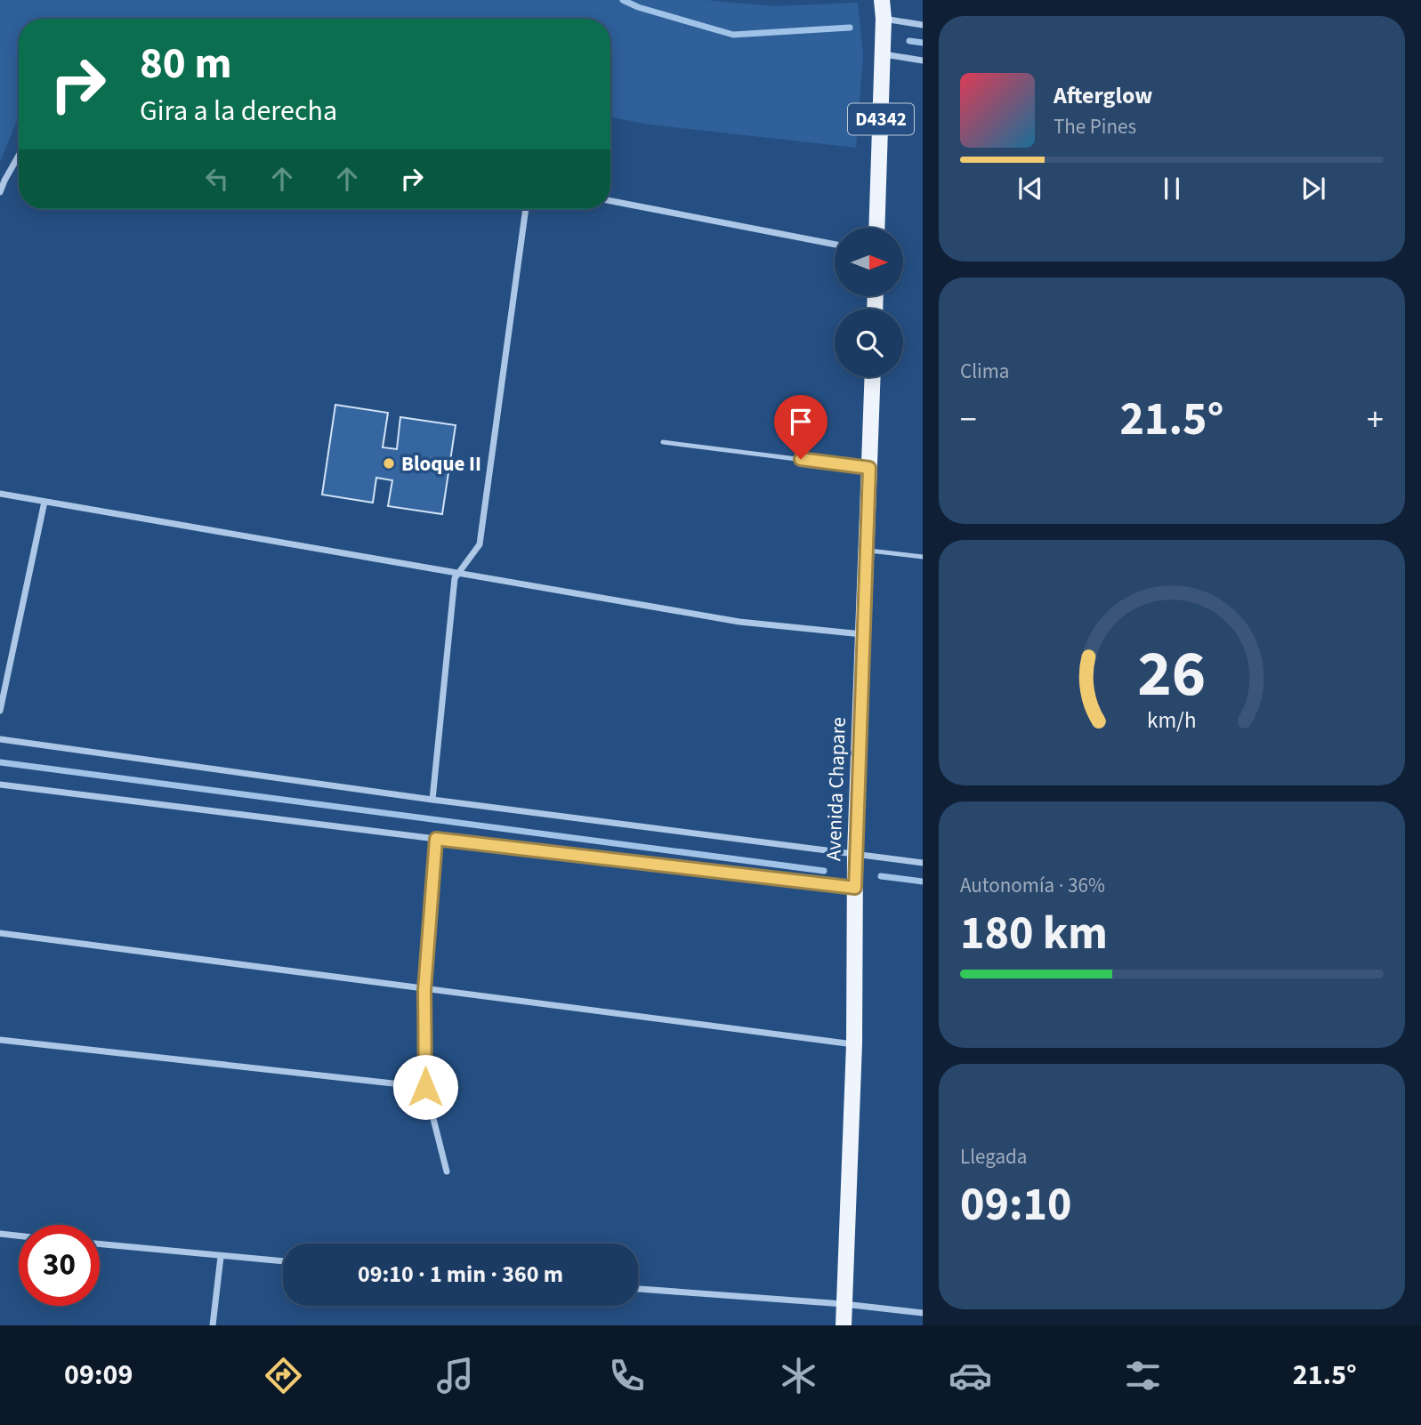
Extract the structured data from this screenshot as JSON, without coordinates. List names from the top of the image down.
{
  "streets": {
    "main road": ["D4342", "Avenida Chapare"]
  },
  "places": ["Bloque II"],
  "north": "right",
  "page": {
    "turn": ["80 m", "Gira a la derecha"],
    "song": ["Afterglow", "The Pines"],
    "tile": [
      "Clima",
      ["Autonomía · 36%", "180 km"],
      ["Llegada", "09:10"]
    ],
    "heat": ["−", "21.5°", "+"],
    "limit": "30",
    "trip": "09:10 · 1 min · 360 m",
    "tabs": ["09:09", "21.5°"],
    "gauge": ["26", "km/h"]
  }
}
